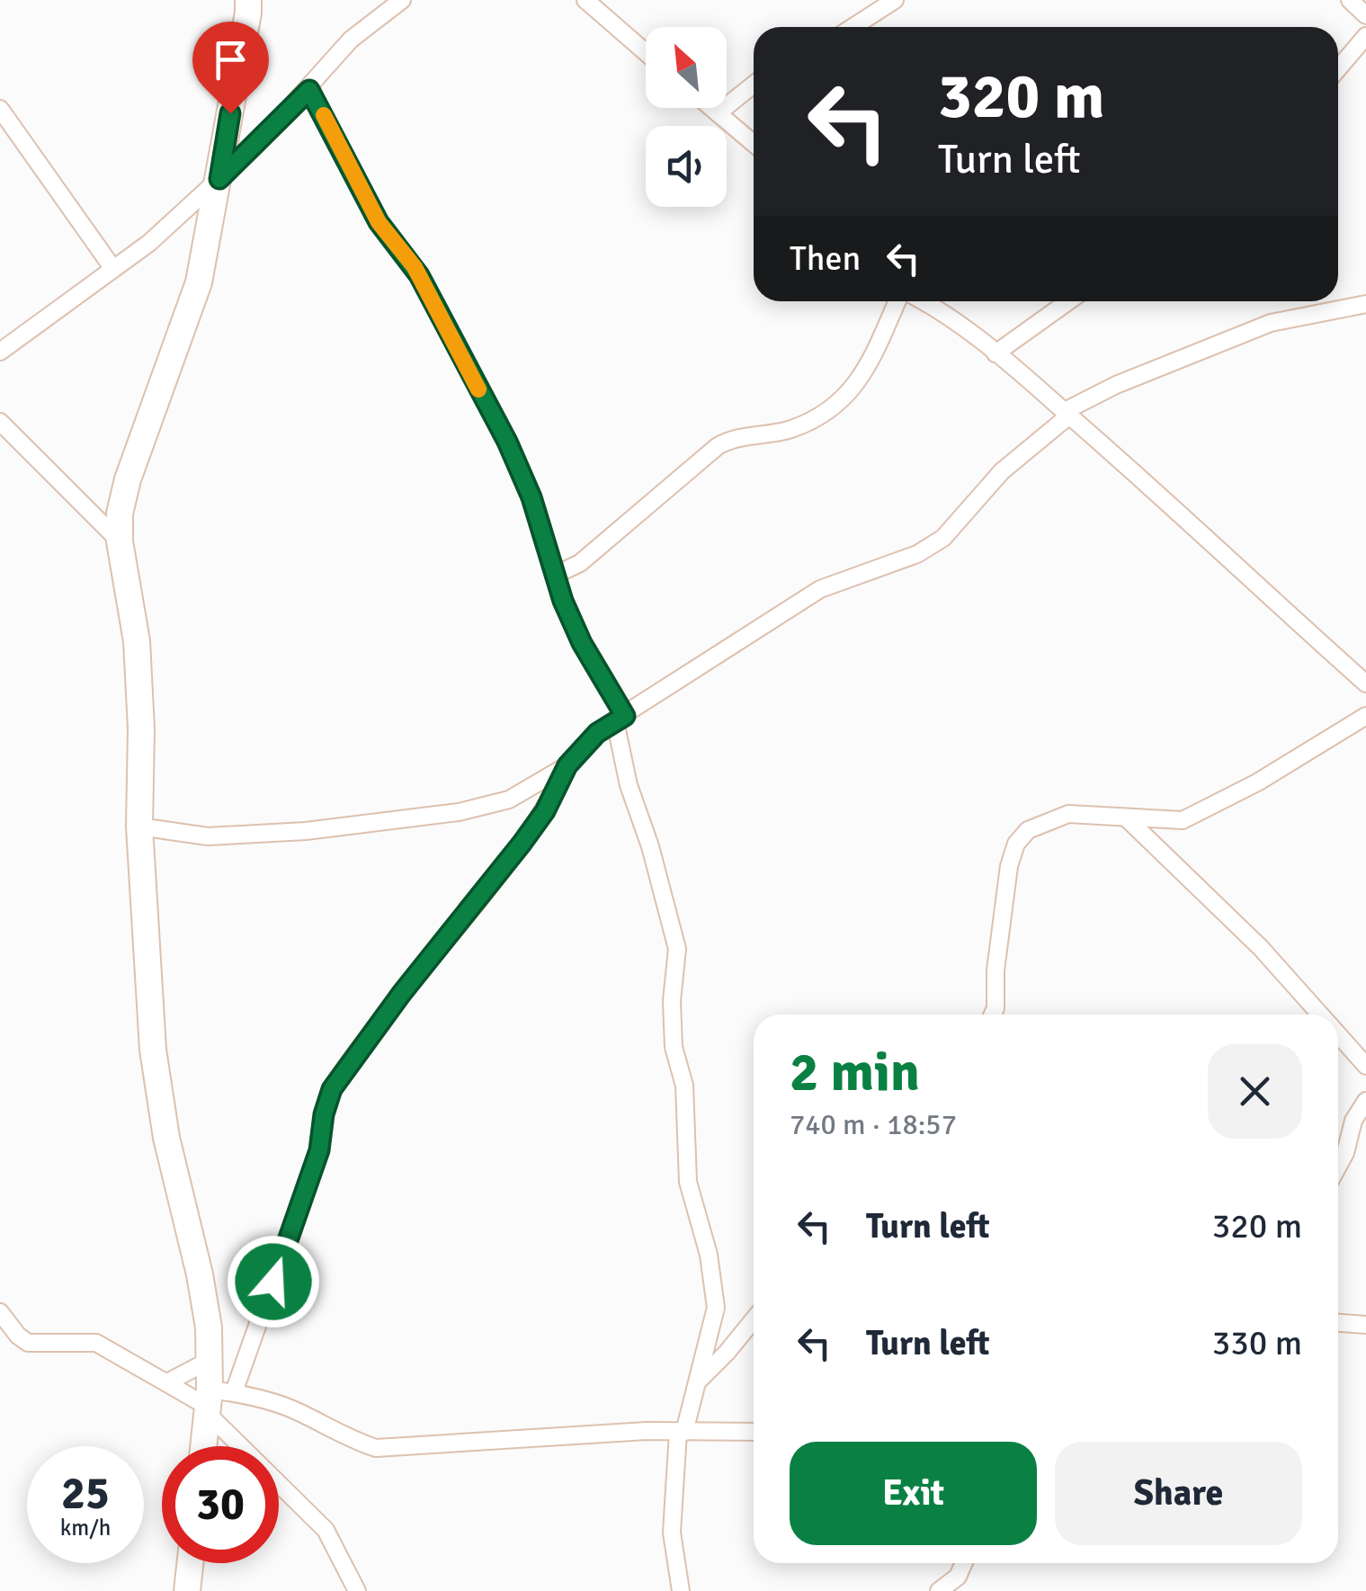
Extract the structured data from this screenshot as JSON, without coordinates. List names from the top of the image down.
{
  "north": "top left",
  "page": {
    "turn": ["320 m", "Turn left"],
    "then": "Then",
    "heading": ["2 min", "740 m · 18:57"],
    "list": [
      {
        "name": "Turn left",
        "value": "320 m"
      },
      {
        "name": "Turn left",
        "value": "330 m"
      }
    ],
    "buttons": ["Exit", "Share"],
    "speed": "25 km/h",
    "limit": "30"
  }
}
